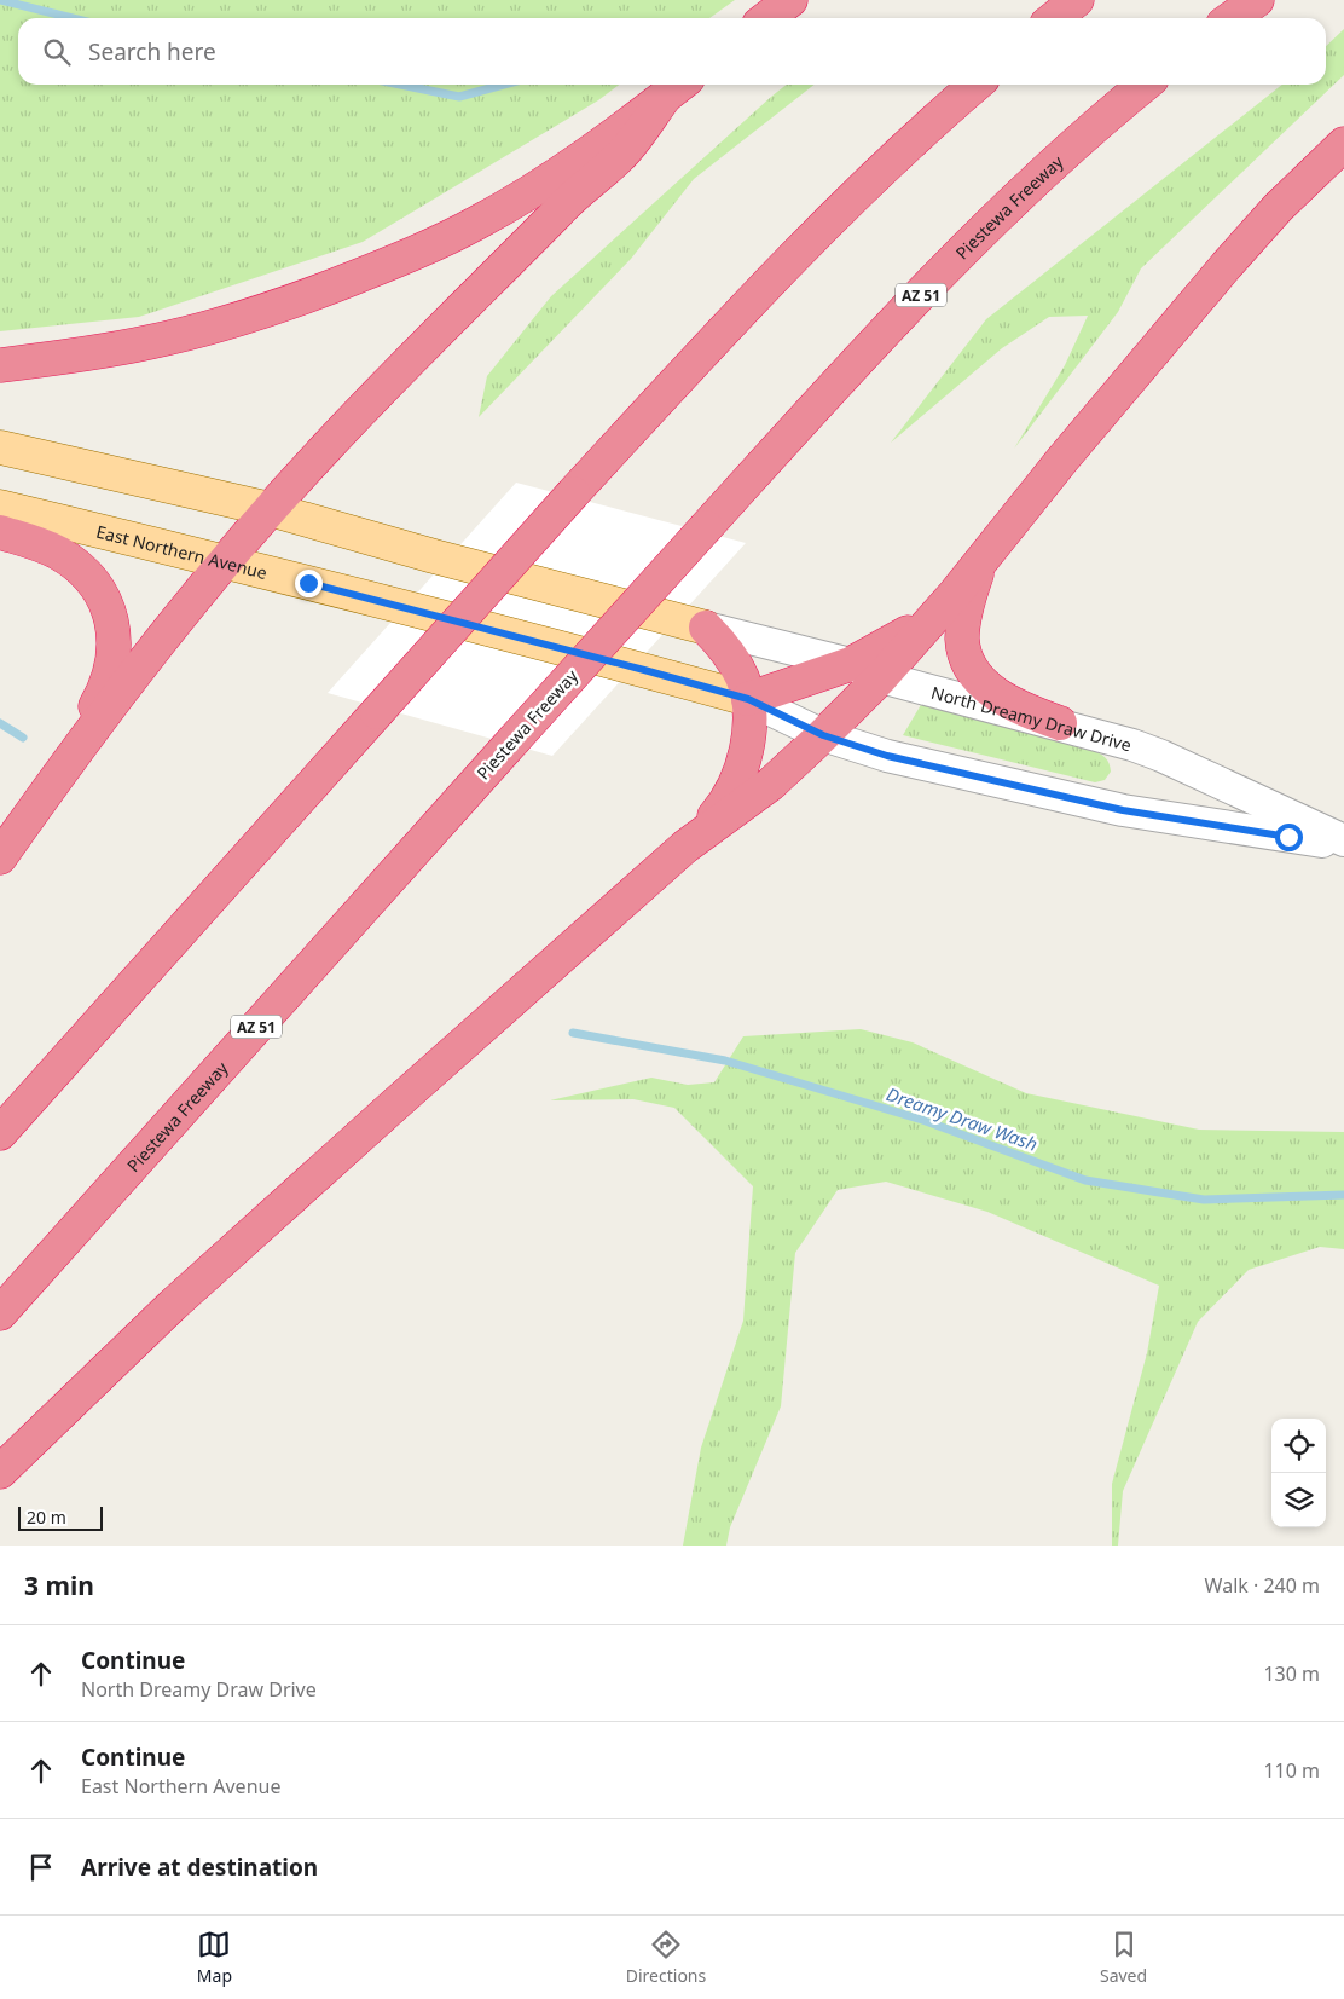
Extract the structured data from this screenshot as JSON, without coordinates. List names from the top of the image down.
{
  "streets": {
    "highway": ["Piestewa Freeway", "AZ 51"],
    "main road": ["East Northern Avenue"],
    "street": ["North Dreamy Draw Drive"]
  },
  "water": ["Dreamy Draw Wash"],
  "scale_bar": "20 m",
  "page": {
    "search": "Search here",
    "scale": "20 m",
    "heading": ["3 min", "Walk · 240 m"],
    "list": [
      ["Continue", "North Dreamy Draw Drive", "130 m"],
      ["Continue", "East Northern Avenue", "110 m"],
      "Arrive at destination"
    ],
    "nav": ["Map", "Directions", "Saved"]
  }
}
